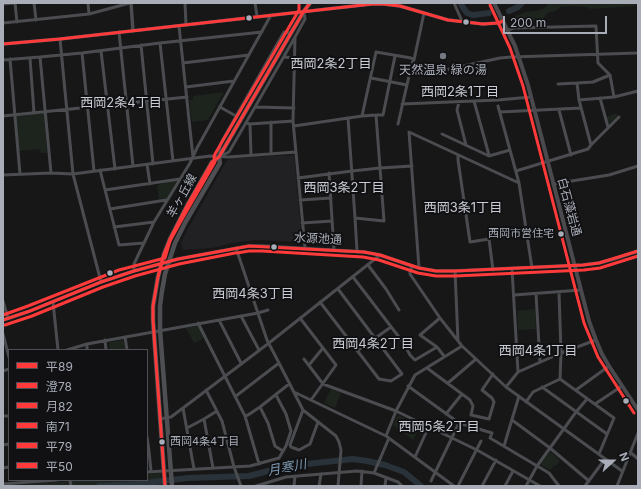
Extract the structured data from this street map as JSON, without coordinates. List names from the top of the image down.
{
  "streets": {
    "main road": ["羊ヶ丘線", "白石藻岩通"],
    "street": ["水源池通"]
  },
  "crossings": [
    ["羊ヶ丘線", "水源池通"],
    ["白石藻岩通", "水源池通"]
  ],
  "districts": [
    "西岡2条2丁目",
    "西岡2条1丁目",
    "西岡2条4丁目",
    "西岡3条2丁目",
    "西岡3条1丁目",
    "西岡4条3丁目",
    "西岡4条2丁目",
    "西岡4条1丁目",
    "西岡5条2丁目"
  ],
  "water": ["月寒川"],
  "places": ["天然温泉 緑の湯", "西岡市営住宅", "西岡4条4丁目"],
  "lines": [
    "transit line 平89",
    "transit line 平79",
    "transit line 南71",
    "transit line 平50",
    "transit line 澄78",
    "transit line 月82"
  ],
  "legend": [
    "平89",
    "澄78",
    "月82",
    "南71",
    "平79",
    "平50"
  ],
  "scale_bar": "200 m",
  "north": "right"
}
